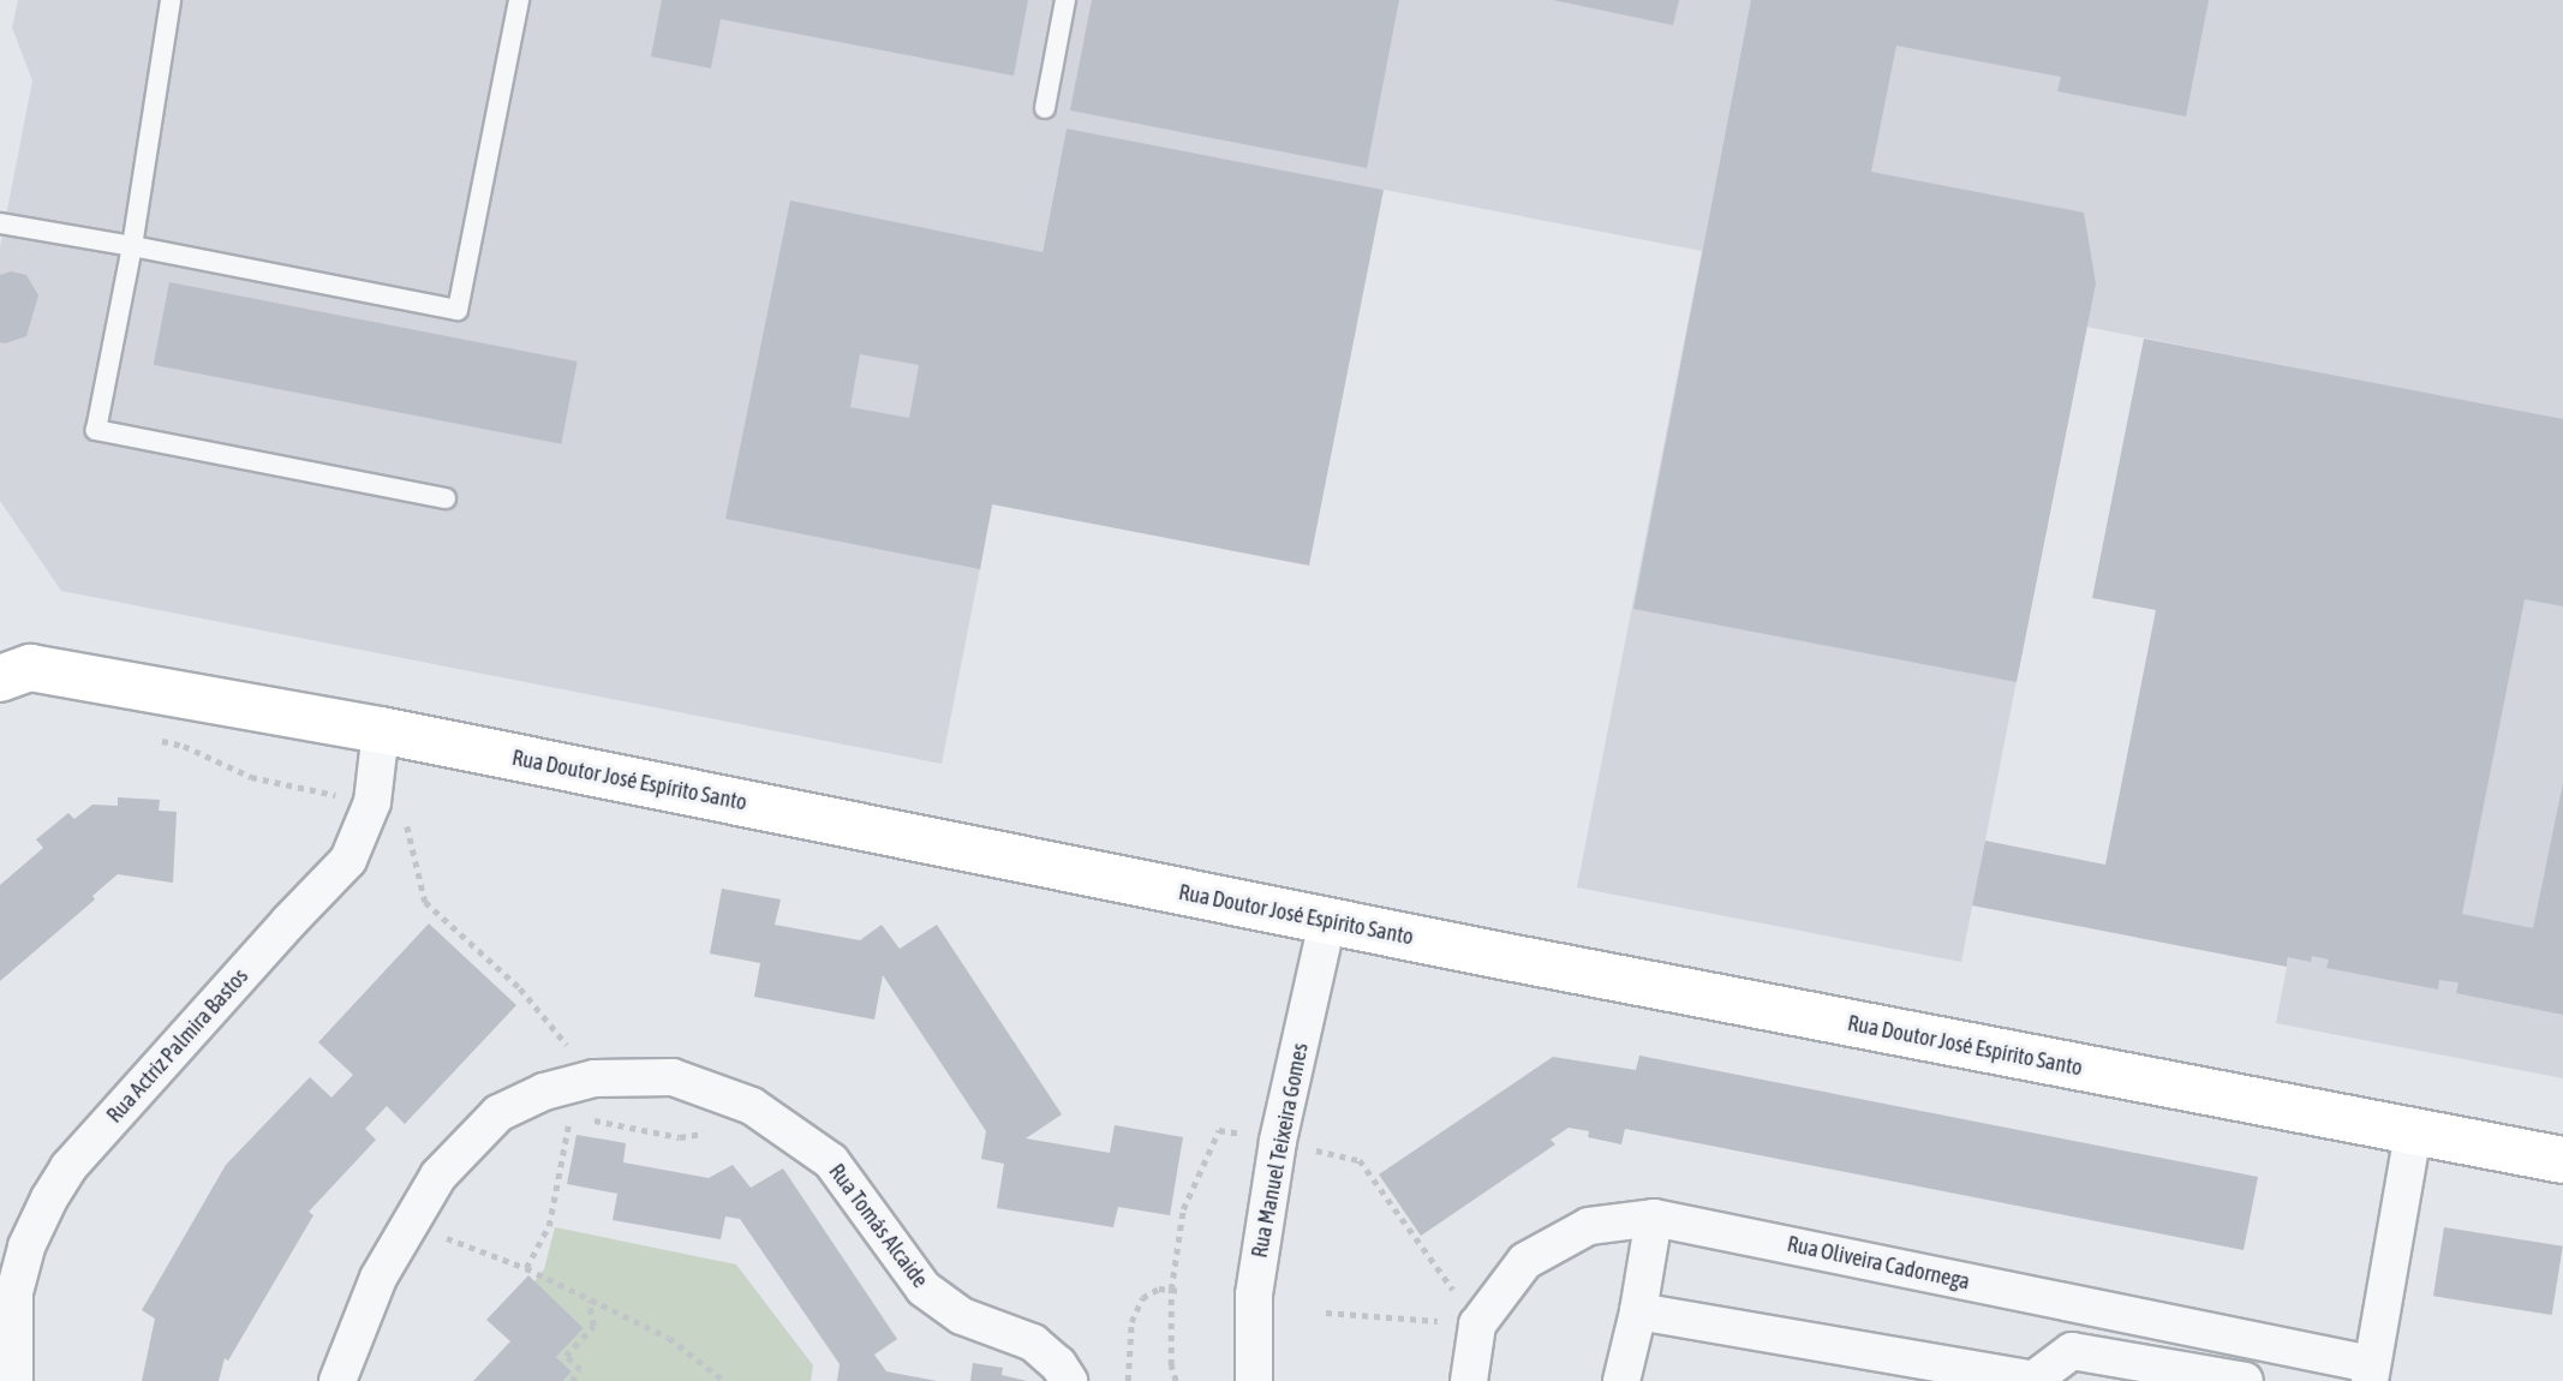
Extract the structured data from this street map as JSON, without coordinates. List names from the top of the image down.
{
  "streets": {
    "street": [
      "Rua Doutor José Espírito Santo",
      "Rua Actriz Palmira Bastos",
      "Rua Manuel Teixeira Gomes",
      "Rua Tomás Alcaide",
      "Rua Oliveira Cadornega"
    ]
  },
  "crossings": [
    ["Rua Doutor José Espírito Santo", "Rua Actriz Palmira Bastos"],
    ["Rua Doutor José Espírito Santo", "Rua Manuel Teixeira Gomes"]
  ]
}
